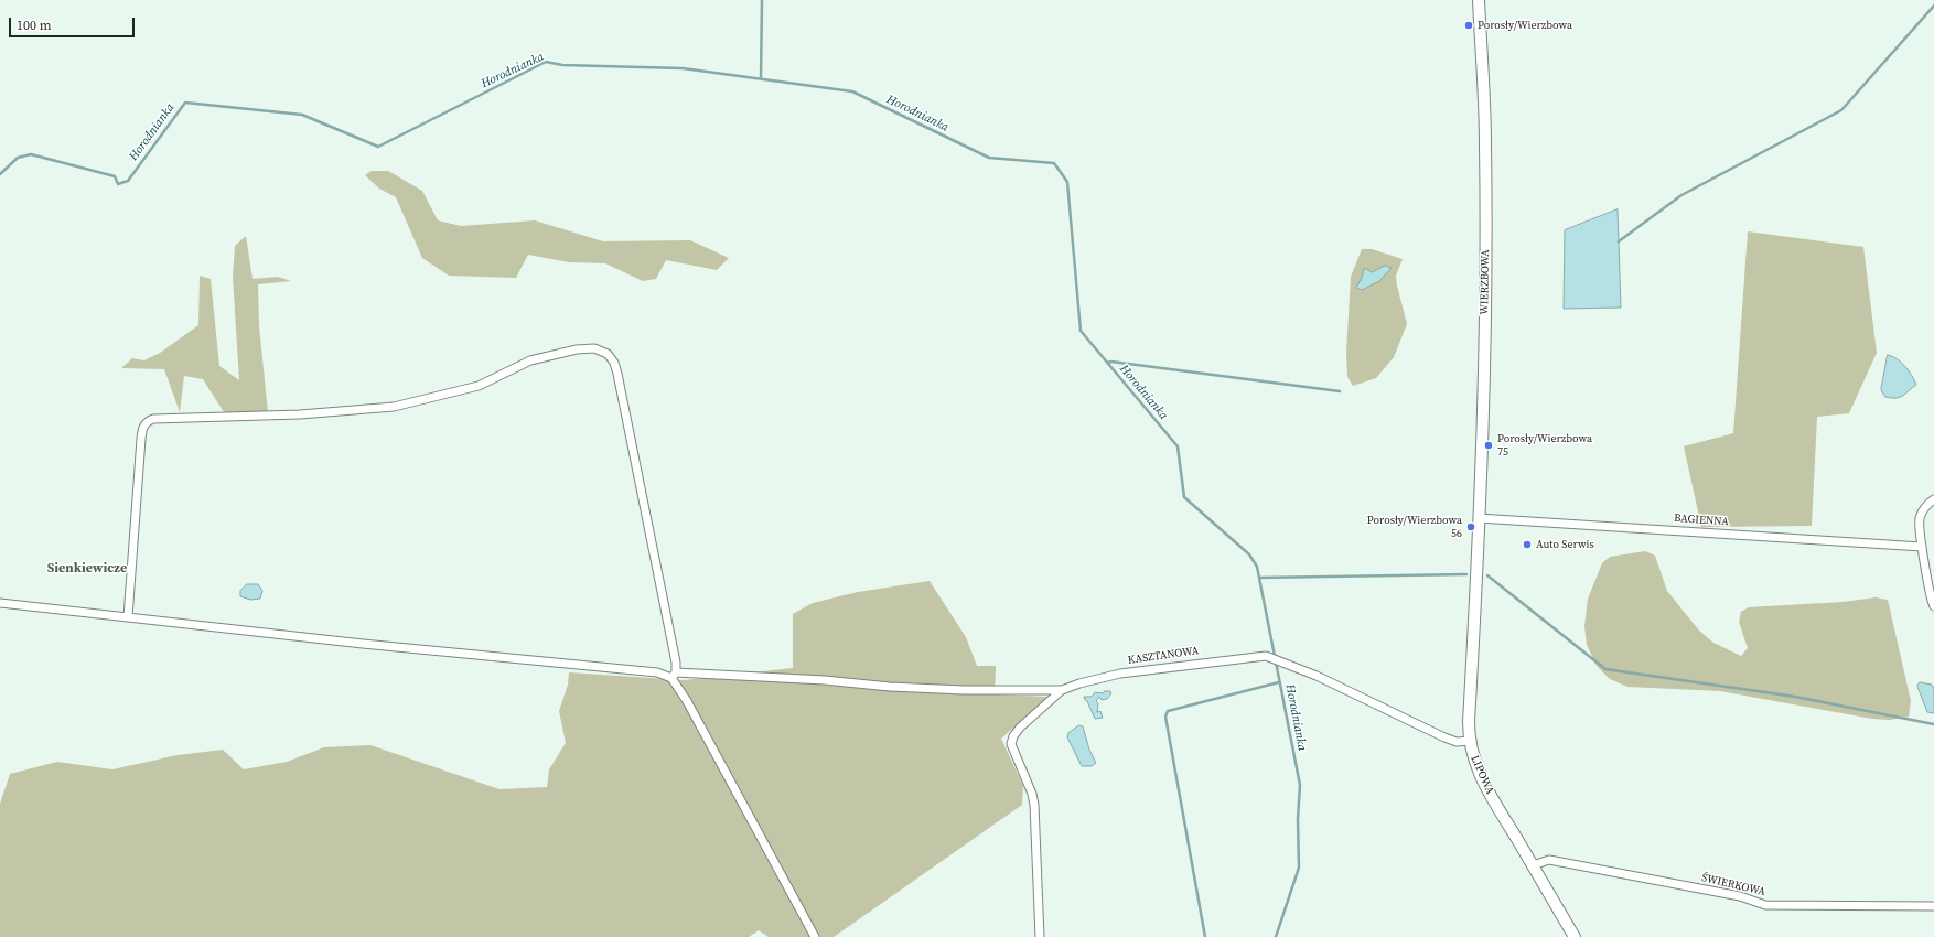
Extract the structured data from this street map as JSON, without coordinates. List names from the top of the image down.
{
  "streets": {
    "street": [
      "WIERZBOWA",
      "BAGIENNA",
      "KASZTANOWA",
      "LIPOWA",
      "ŚWIERKOWA"
    ]
  },
  "crossings": [
    ["WIERZBOWA", "BAGIENNA"],
    ["WIERZBOWA", "LIPOWA"],
    ["KASZTANOWA", "LIPOWA"],
    ["LIPOWA", "ŚWIERKOWA"]
  ],
  "districts": ["Sienkiewicze"],
  "water": ["Horodnianka"],
  "places": [
    "Porosły/Wierzbowa",
    "Porosły/Wierzbowa 75",
    "Porosły/Wierzbowa 56",
    "Auto Serwis"
  ],
  "scale_bar": "100 m"
}
